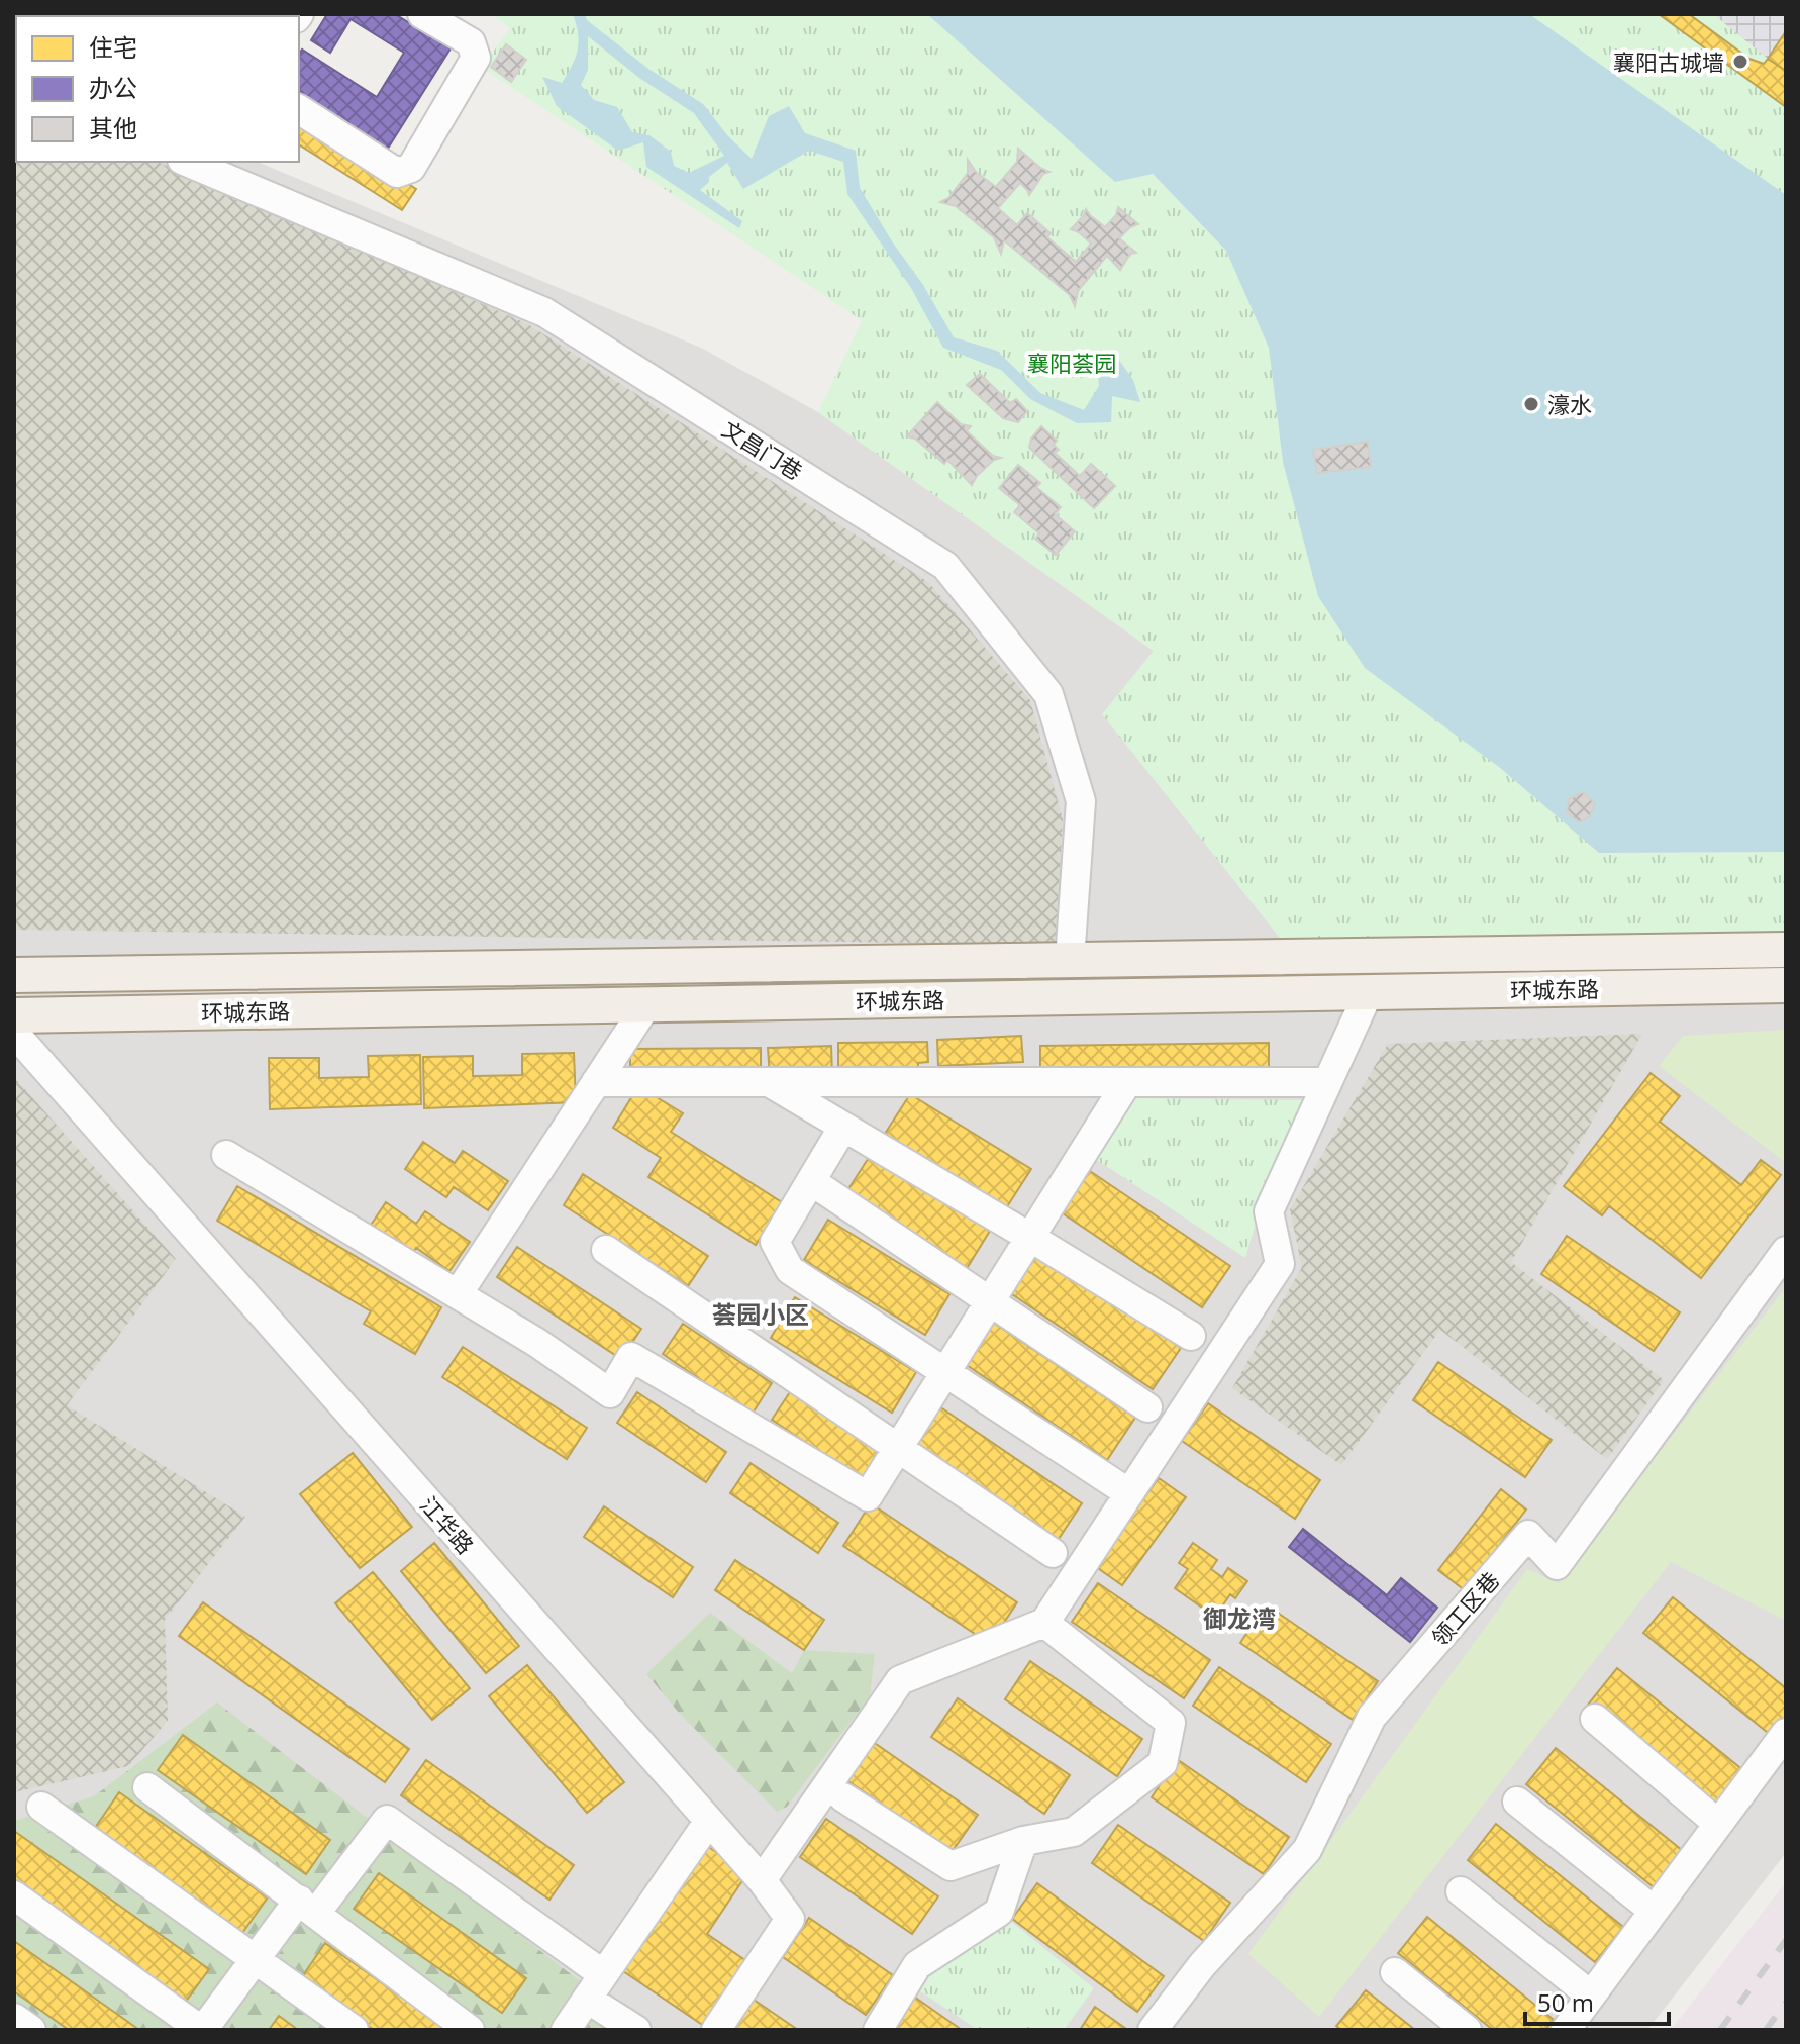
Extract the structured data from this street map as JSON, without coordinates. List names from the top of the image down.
{
  "streets": {
    "main road": ["环城东路"],
    "street": ["文昌门巷", "江华路", "领工区巷"]
  },
  "crossings": [
    ["文昌门巷", "环城东路"]
  ],
  "districts": ["荟园小区", "御龙湾"],
  "parks": ["襄阳荟园"],
  "places": ["襄阳古城墙", "濠水"],
  "legend": ["住宅", "办公", "其他"],
  "scale_bar": "50 m"
}
